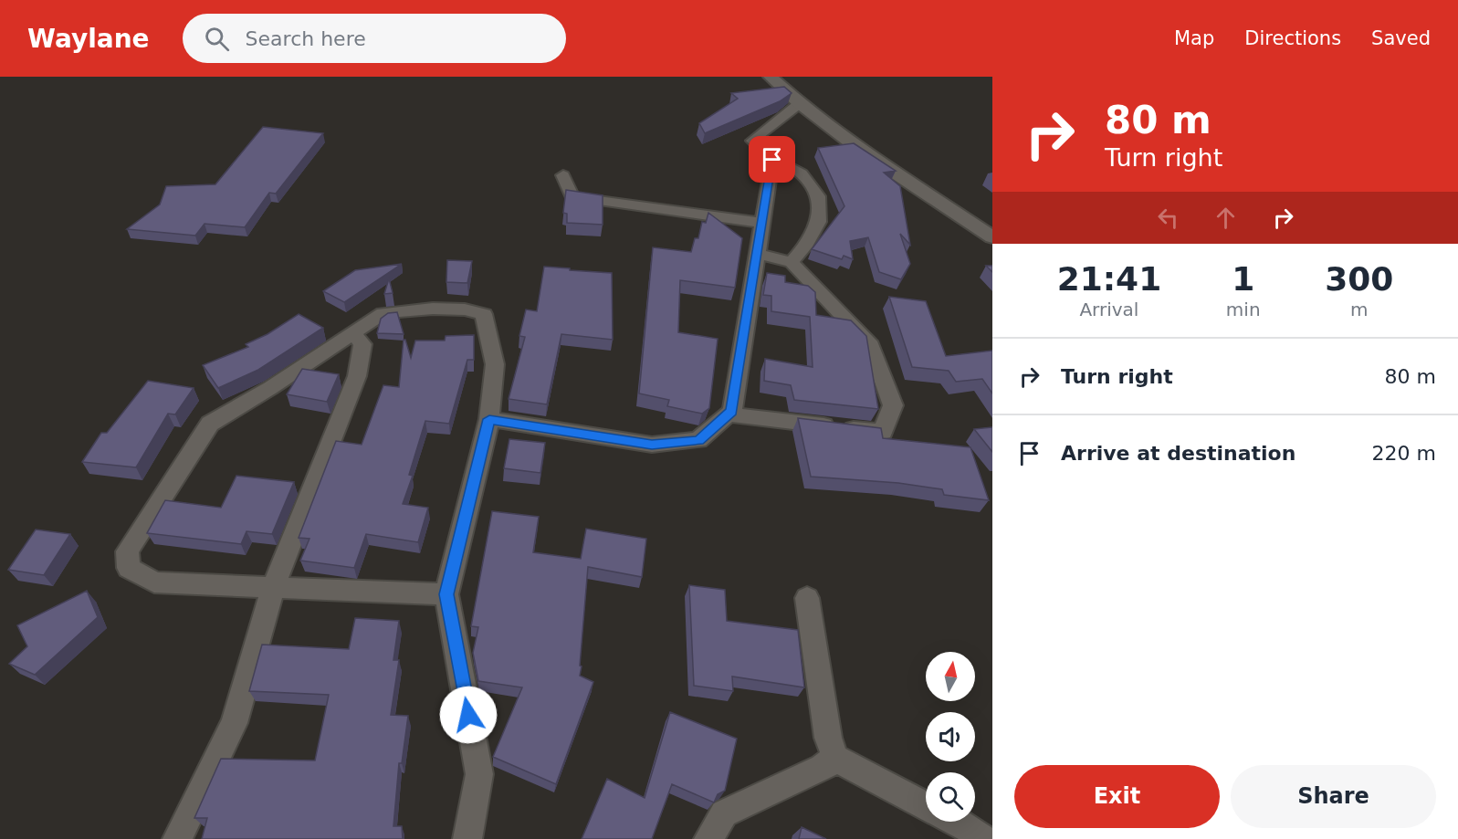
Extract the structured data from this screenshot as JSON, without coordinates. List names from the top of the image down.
{
  "north": "top",
  "page": {
    "header": "Waylane",
    "search": "Search here",
    "nav": ["Map", "Directions", "Saved"],
    "turn": ["80 m", "Turn right"],
    "eta": [
      "21:41",
      "Arrival",
      "1",
      "min",
      "300",
      "m"
    ],
    "list": [
      {
        "name": "Turn right",
        "value": "80 m"
      },
      {
        "name": "Arrive at destination",
        "value": "220 m"
      }
    ],
    "buttons": ["Exit", "Share"]
  }
}
